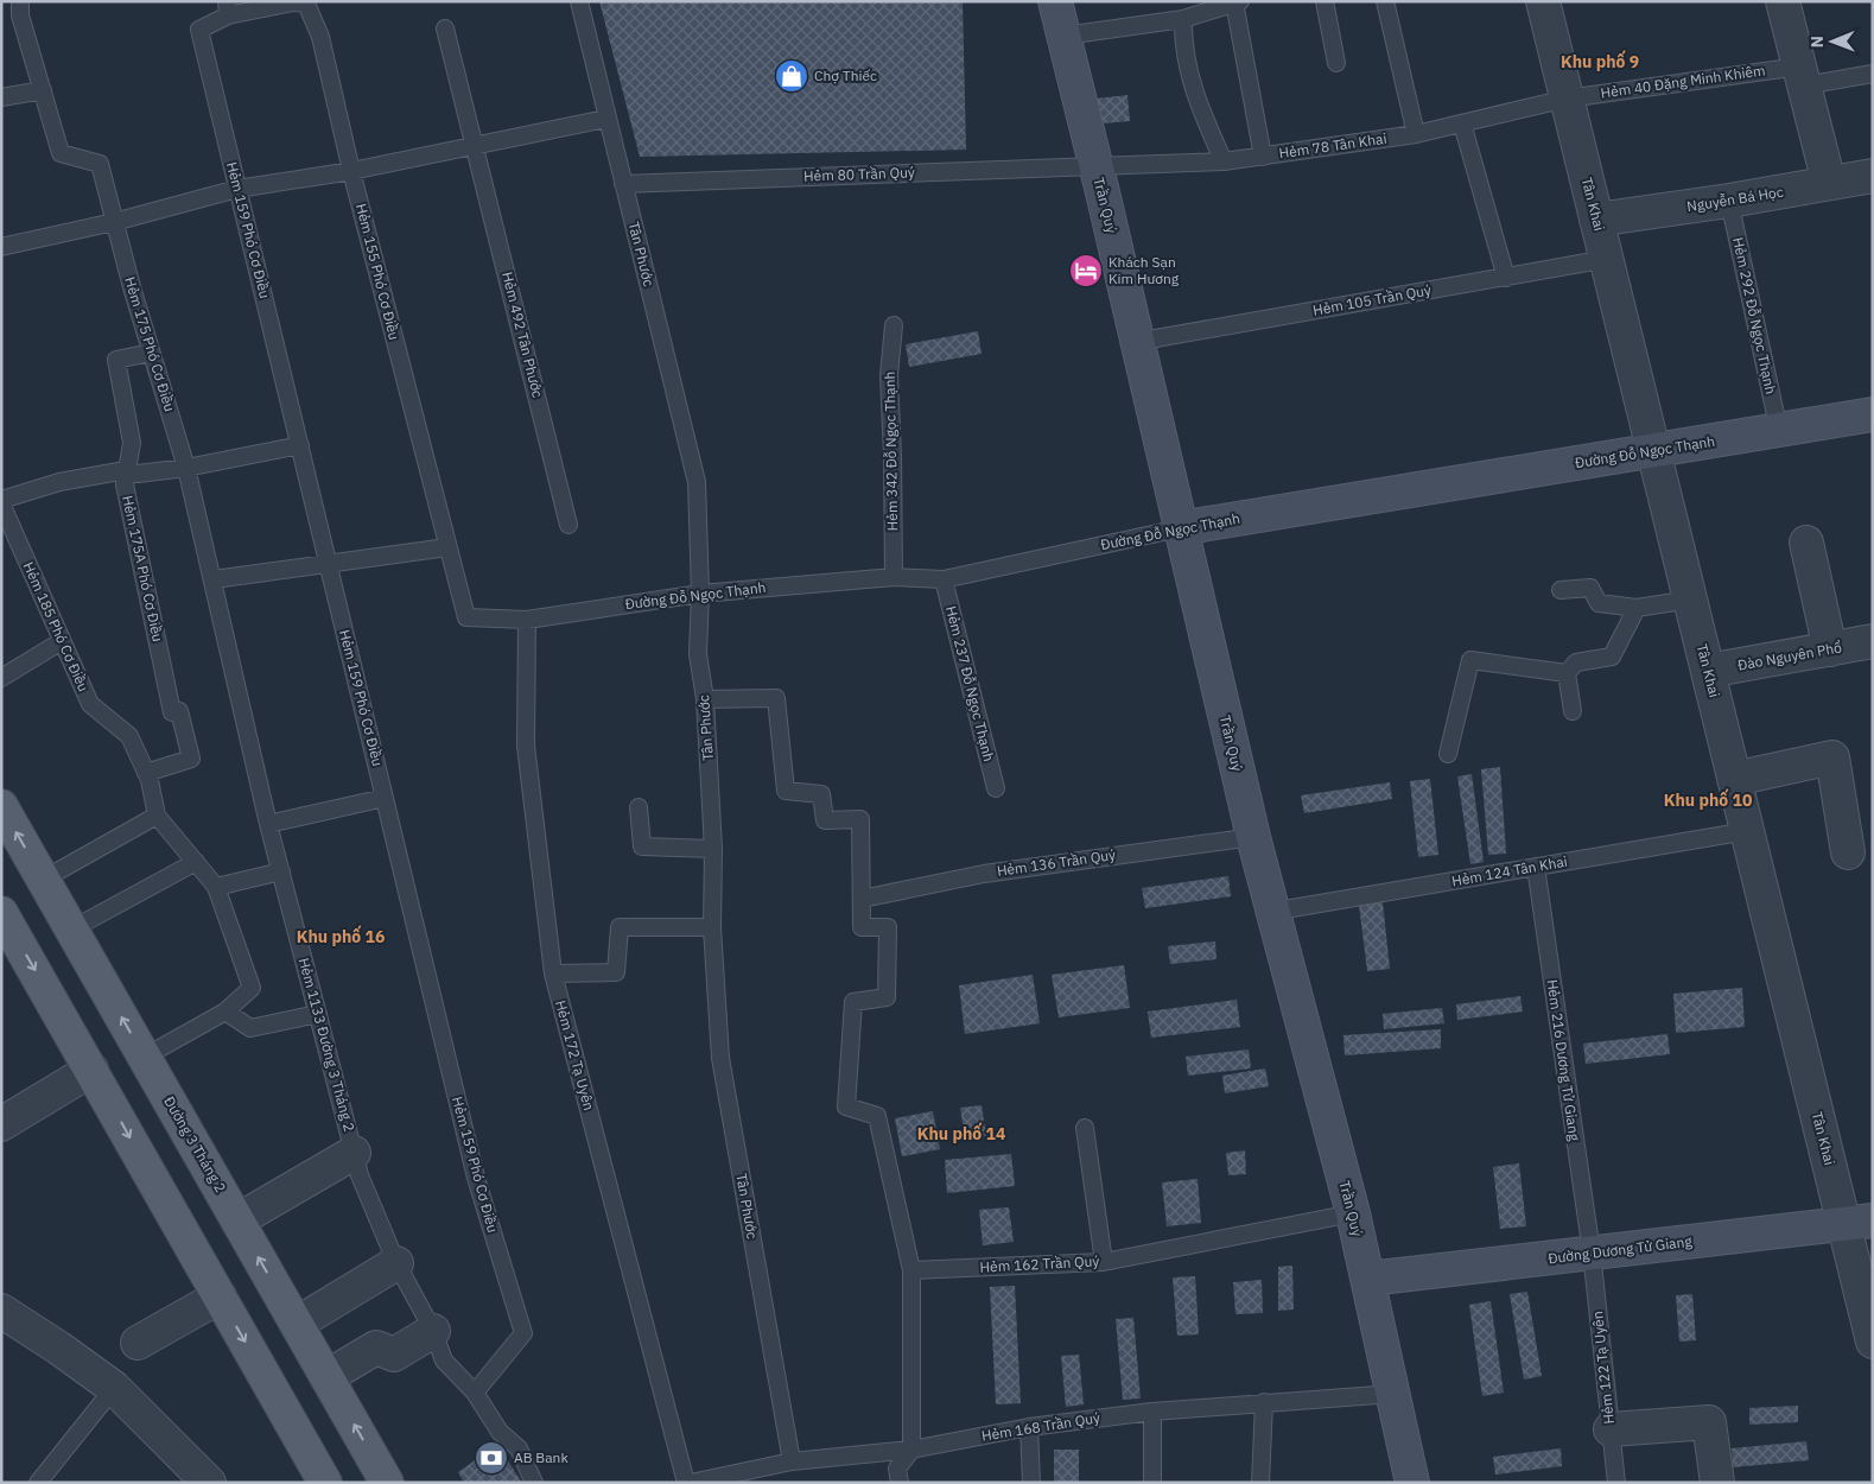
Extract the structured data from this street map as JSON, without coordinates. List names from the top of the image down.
{
  "streets": {
    "main road": ["Đường 3 Tháng 2"],
    "street": [
      "Nguyễn Bá Học",
      "Tân Khai",
      "Trần Quý",
      "Đường Đỗ Ngọc Thạnh",
      "Đào Nguyên Phổ",
      "Đường Dương Tử Giang"
    ],
    "lane": [
      "Hẻm 40 Đặng Minh Khiêm",
      "Hẻm 78 Tân Khai",
      "Hẻm 80 Trần Quý",
      "Hẻm 159 Phó Cơ Điều",
      "Tân Phước",
      "Hẻm 155 Phó Cơ Điều",
      "Hẻm 105 Trần Quý",
      "Hẻm 292 Đỗ Ngọc Thạnh",
      "Hẻm 492 Tân Phước",
      "Hẻm 175 Phó Cơ Điều",
      "Hẻm 342 Đỗ Ngọc Thạnh",
      "Hẻm 175A Phó Cơ Điều",
      "Hẻm 185 Phó Cơ Điều",
      "Hẻm 237 Đỗ Ngọc Thạnh",
      "Hẻm 136 Trần Quý",
      "Hẻm 124 Tân Khai",
      "Hẻm 1133 Đường 3 Tháng 2",
      "Hẻm 172 Tạ Uyên",
      "Hẻm 216 Dương Tử Giang",
      "Hẻm 162 Trần Quý",
      "Hẻm 122 Tạ Uyên",
      "Hẻm 168 Trần Quý"
    ]
  },
  "crossings": [
    ["Hẻm 40 Đặng Minh Khiêm", "Hẻm 78 Tân Khai"],
    ["Hẻm 40 Đặng Minh Khiêm", "Tân Khai"],
    ["Hẻm 78 Tân Khai", "Hẻm 80 Trần Quý"],
    ["Hẻm 78 Tân Khai", "Tân Khai"],
    ["Hẻm 78 Tân Khai", "Trần Quý"],
    ["Hẻm 80 Trần Quý", "Trần Quý"],
    ["Hẻm 80 Trần Quý", "Tân Phước"],
    ["Nguyễn Bá Học", "Tân Khai"],
    ["Nguyễn Bá Học", "Hẻm 292 Đỗ Ngọc Thạnh"],
    ["Tân Khai", "Hẻm 105 Trần Quý"],
    ["Tân Khai", "Đường Đỗ Ngọc Thạnh"],
    ["Tân Khai", "Đào Nguyên Phổ"],
    ["Tân Khai", "Hẻm 124 Tân Khai"],
    ["Tân Khai", "Đường Dương Tử Giang"],
    ["Trần Quý", "Hẻm 105 Trần Quý"],
    ["Trần Quý", "Đường Đỗ Ngọc Thạnh"],
    ["Trần Quý", "Hẻm 136 Trần Quý"],
    ["Trần Quý", "Hẻm 124 Tân Khai"],
    ["Trần Quý", "Đường Dương Tử Giang"],
    ["Trần Quý", "Hẻm 162 Trần Quý"],
    ["Trần Quý", "Hẻm 168 Trần Quý"],
    ["Hẻm 159 Phó Cơ Điều", "Hẻm 155 Phó Cơ Điều"],
    ["Hẻm 159 Phó Cơ Điều", "Hẻm 1133 Đường 3 Tháng 2"],
    ["Tân Phước", "Đường Đỗ Ngọc Thạnh"],
    ["Tân Phước", "Hẻm 168 Trần Quý"],
    ["Hẻm 155 Phó Cơ Điều", "Đường Đỗ Ngọc Thạnh"],
    ["Hẻm 292 Đỗ Ngọc Thạnh", "Đường Đỗ Ngọc Thạnh"],
    ["Hẻm 175 Phó Cơ Điều", "Hẻm 175A Phó Cơ Điều"],
    ["Hẻm 175 Phó Cơ Điều", "Hẻm 1133 Đường 3 Tháng 2"],
    ["Hẻm 342 Đỗ Ngọc Thạnh", "Đường Đỗ Ngọc Thạnh"],
    ["Đường Đỗ Ngọc Thạnh", "Hẻm 237 Đỗ Ngọc Thạnh"],
    ["Đường Đỗ Ngọc Thạnh", "Hẻm 172 Tạ Uyên"],
    ["Hẻm 175A Phó Cơ Điều", "Hẻm 185 Phó Cơ Điều"],
    ["Hẻm 124 Tân Khai", "Hẻm 216 Dương Tử Giang"],
    ["Hẻm 172 Tạ Uyên", "Hẻm 168 Trần Quý"],
    ["Hẻm 216 Dương Tử Giang", "Đường Dương Tử Giang"],
    ["Hẻm 216 Dương Tử Giang", "Hẻm 122 Tạ Uyên"],
    ["Đường Dương Tử Giang", "Hẻm 122 Tạ Uyên"]
  ],
  "districts": [
    "Khu phố 9",
    "Khu phố 10",
    "Khu phố 16",
    "Khu phố 14"
  ],
  "places": {
    "shop": ["Chợ Thiếc"],
    "hotel": ["Khách Sạn Kim Hương"],
    "bank": ["AB Bank"]
  },
  "north": "left"
}
